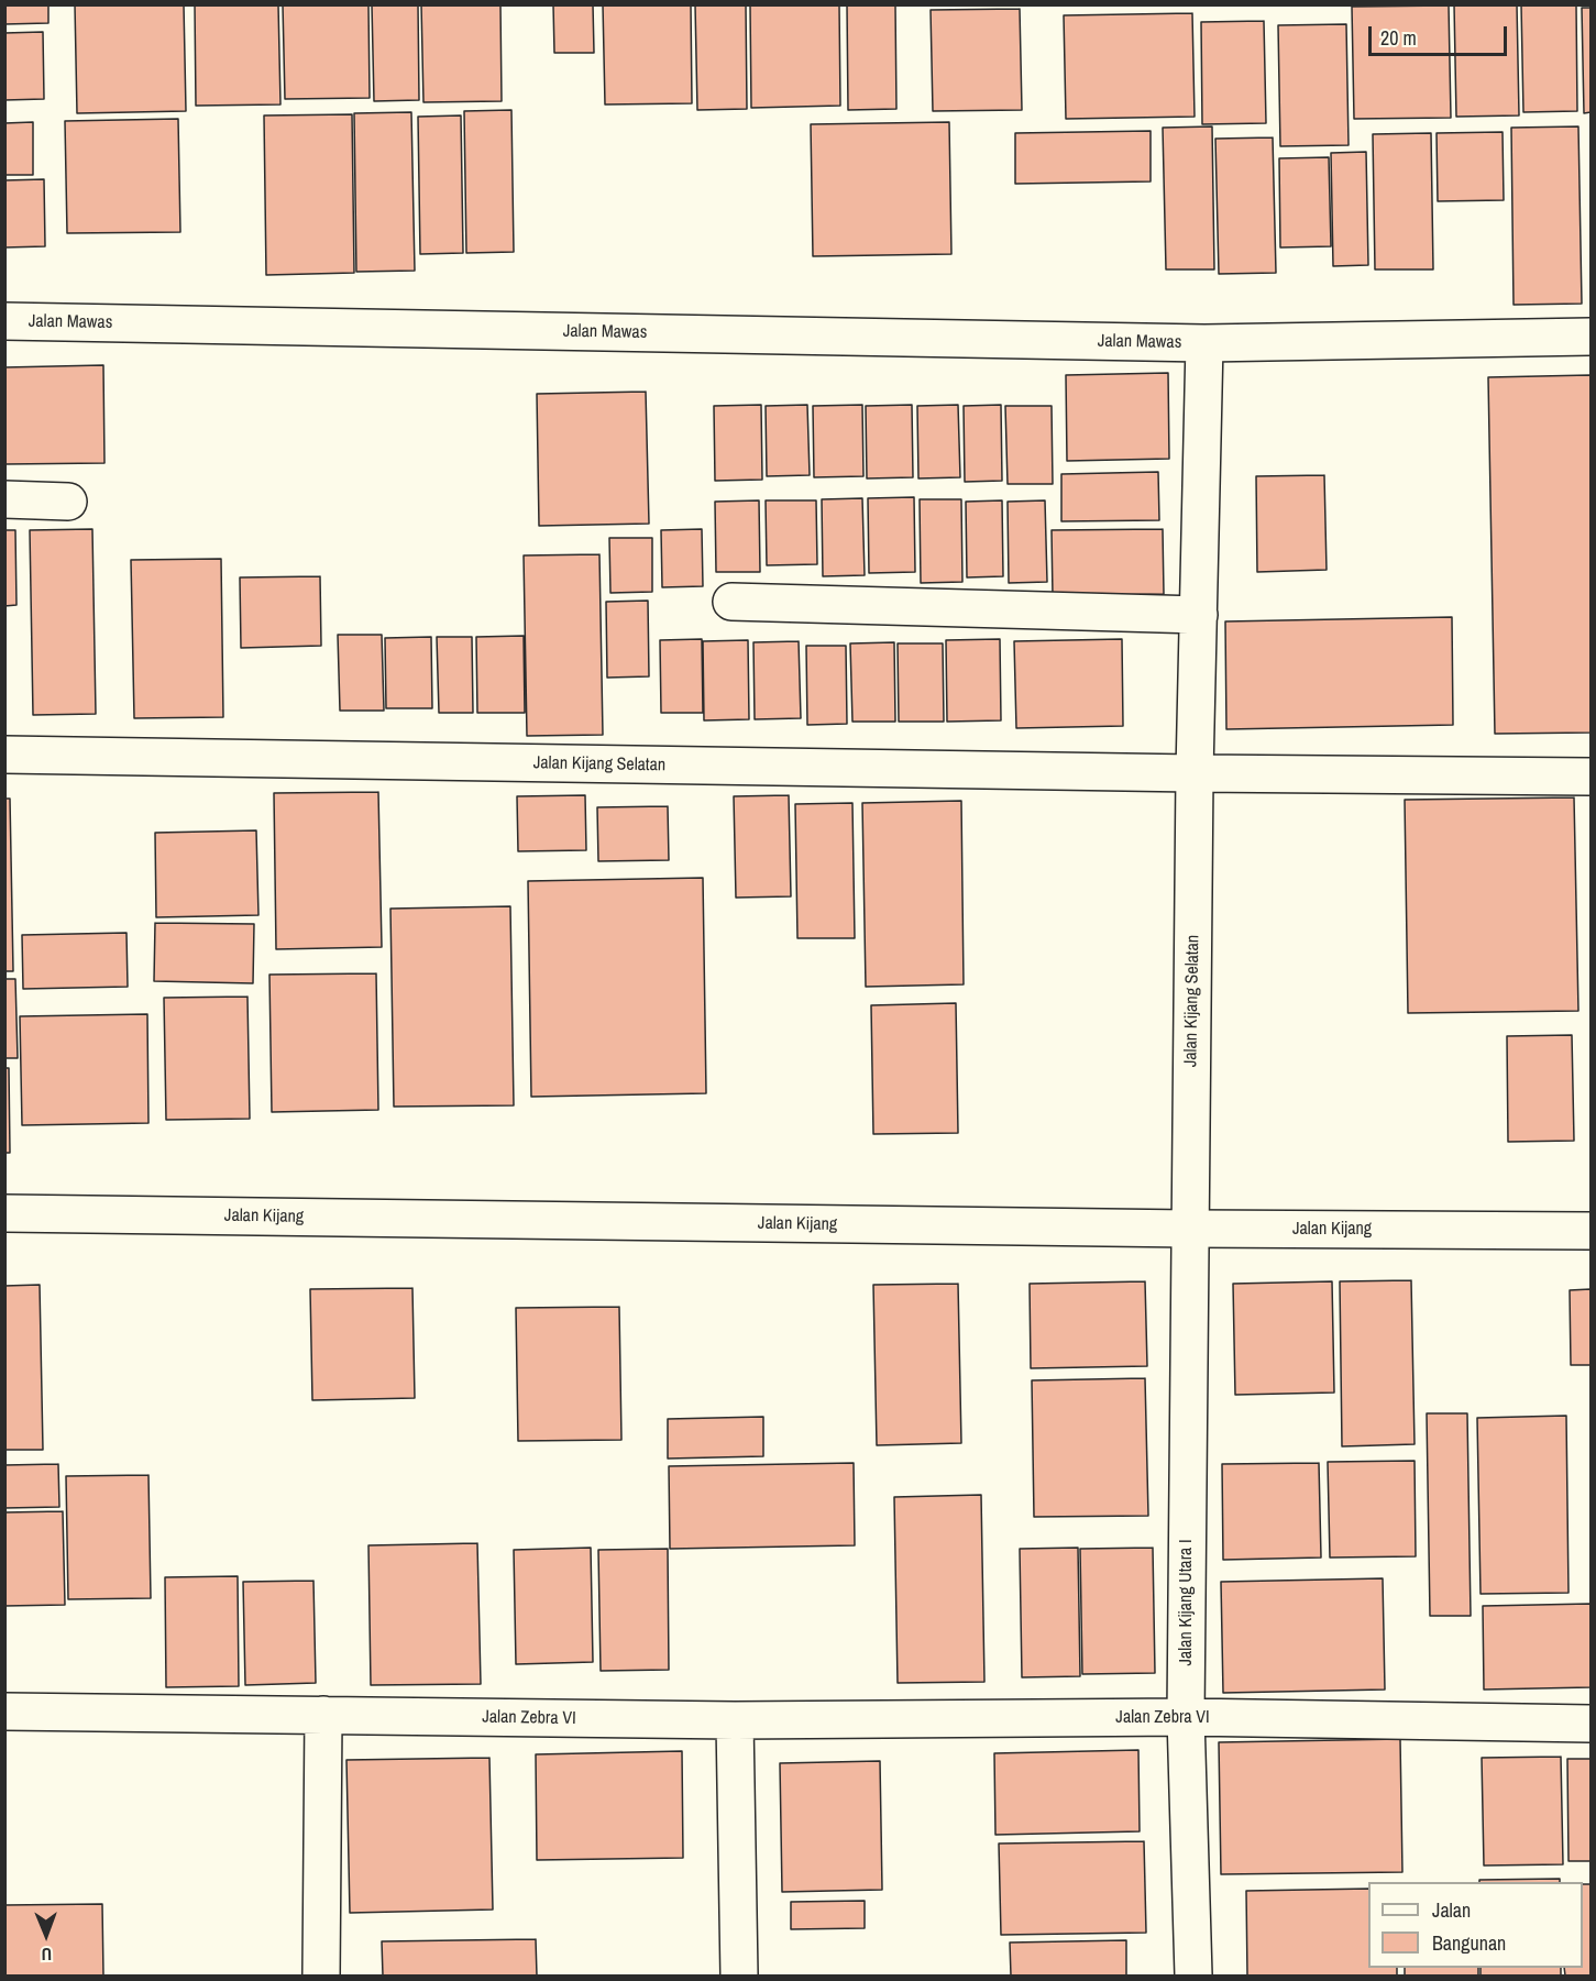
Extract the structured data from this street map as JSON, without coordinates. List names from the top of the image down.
{
  "streets": {
    "street": [
      "Jalan Mawas",
      "Jalan Kijang Selatan",
      "Jalan Kijang",
      "Jalan Kijang Utara I",
      "Jalan Zebra VI"
    ]
  },
  "crossings": [
    ["Jalan Mawas", "Jalan Kijang Selatan"],
    ["Jalan Kijang Selatan", "Jalan Kijang"],
    ["Jalan Kijang Selatan", "Jalan Kijang Utara I"],
    ["Jalan Kijang", "Jalan Kijang Utara I"],
    ["Jalan Kijang Utara I", "Jalan Zebra VI"]
  ],
  "legend": ["Jalan", "Bangunan"],
  "scale_bar": "20 m",
  "north": "bottom"
}
